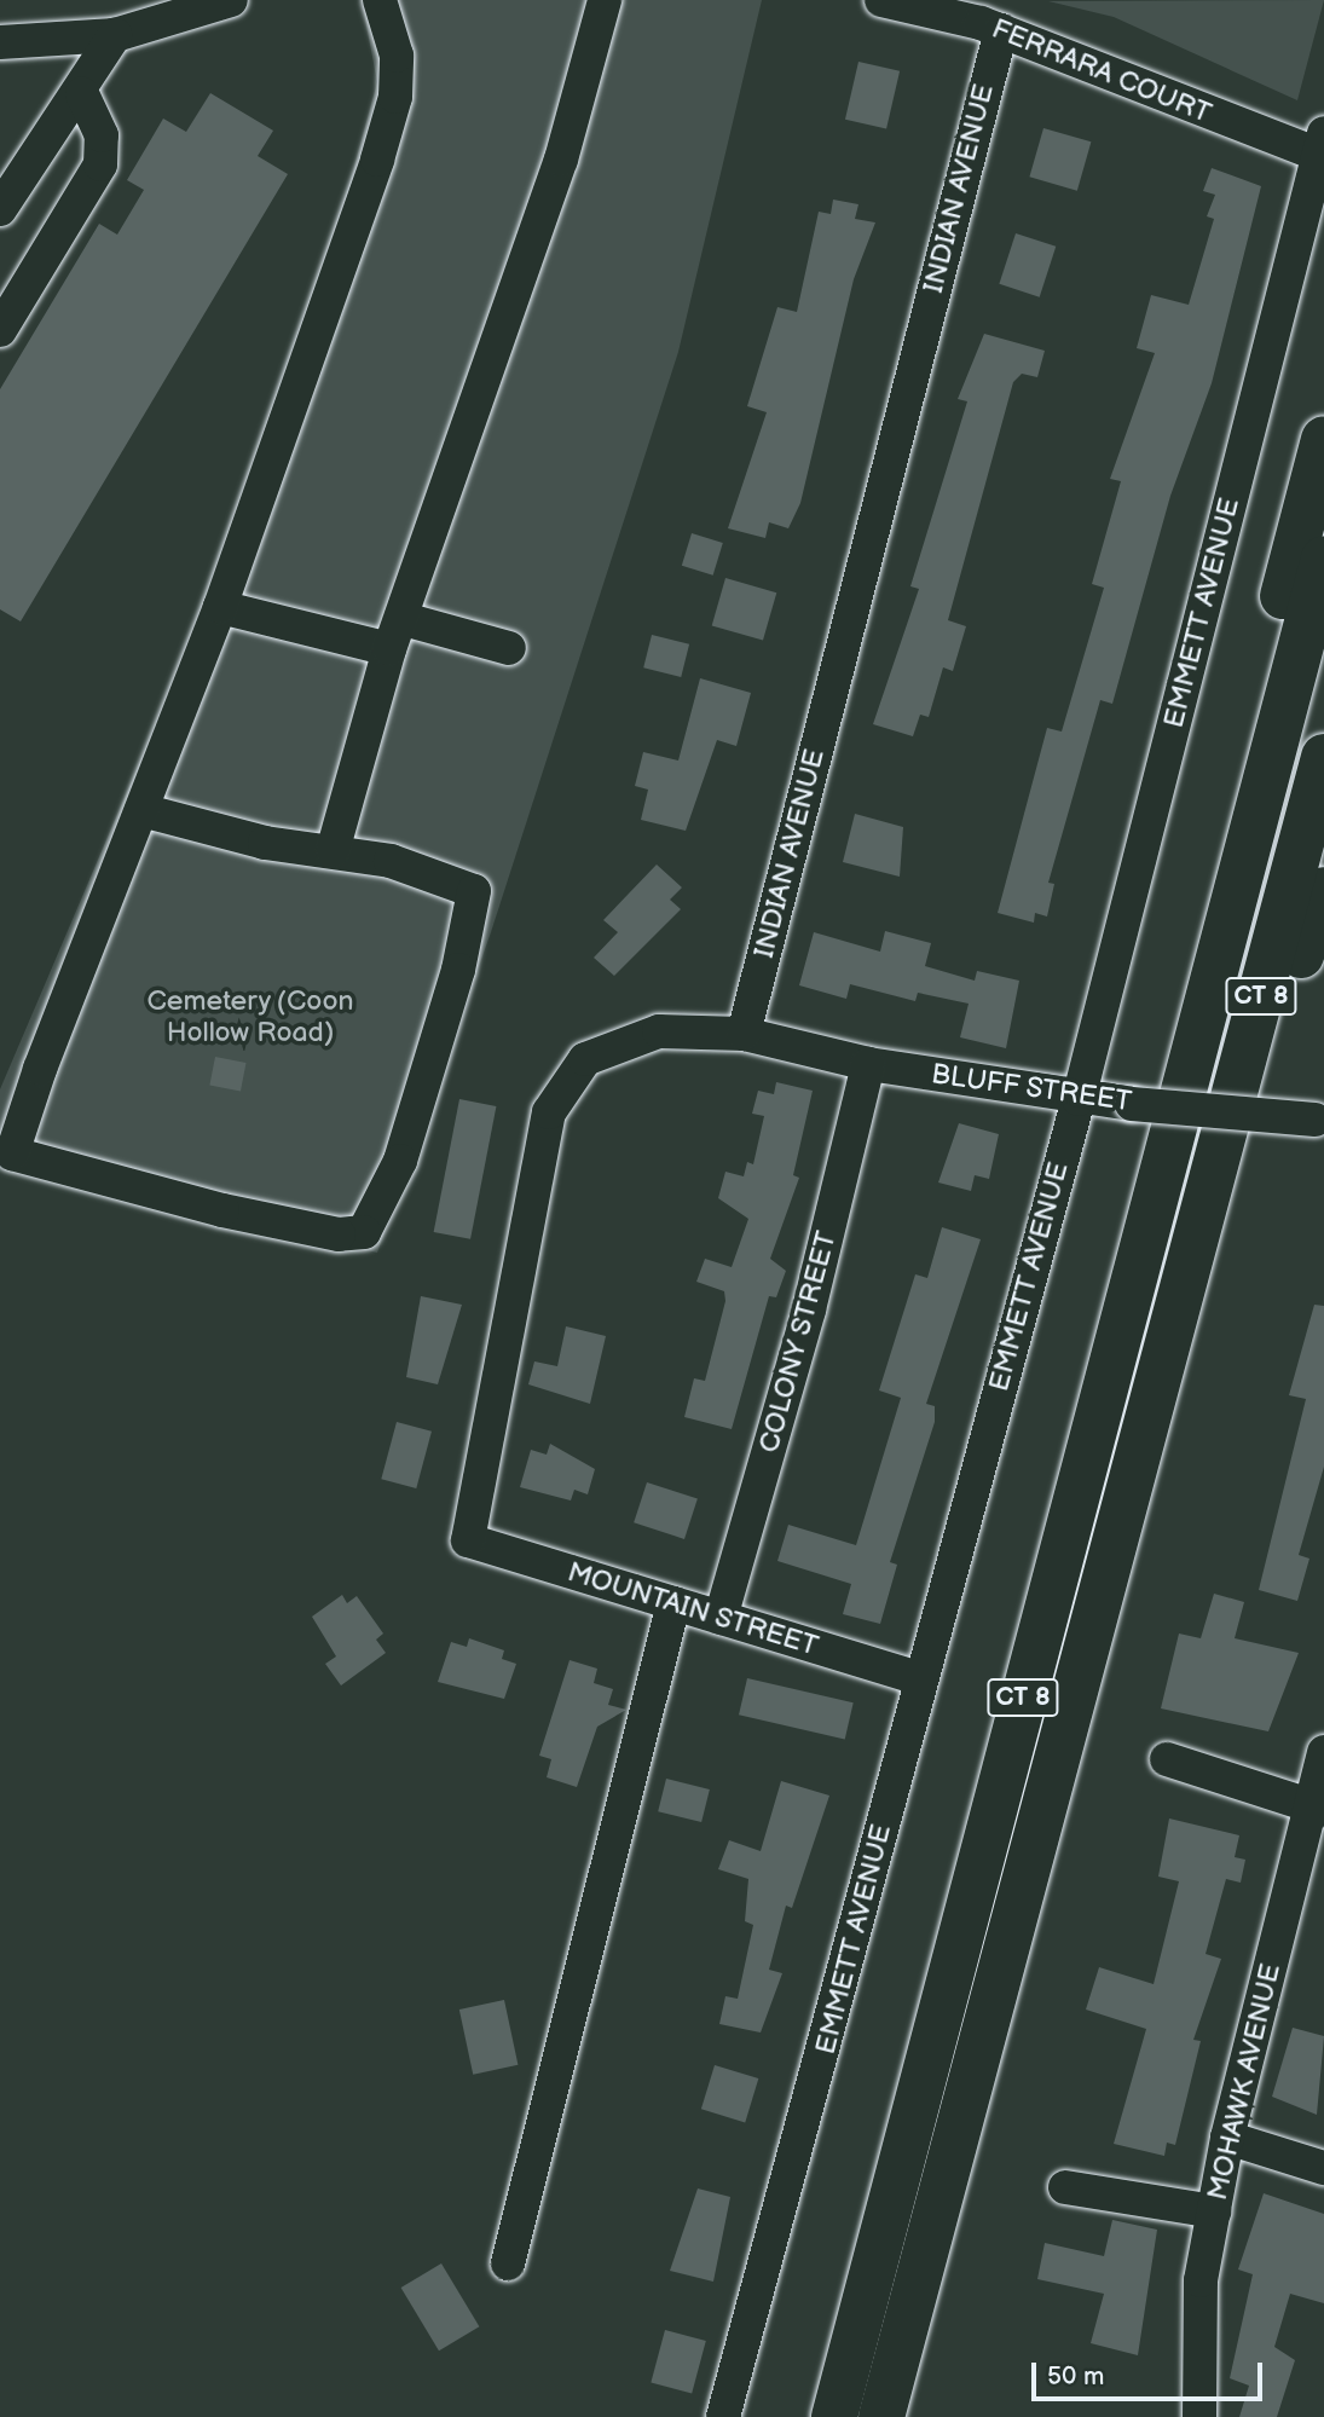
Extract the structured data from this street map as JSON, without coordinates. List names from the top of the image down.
{
  "streets": {
    "highway": ["CT 8"],
    "street": [
      "FERRARA COURT",
      "INDIAN AVENUE",
      "EMMETT AVENUE",
      "BLUFF STREET",
      "COLONY STREET",
      "MOUNTAIN STREET",
      "MOHAWK AVENUE"
    ]
  },
  "crossings": [
    ["FERRARA COURT", "INDIAN AVENUE"],
    ["FERRARA COURT", "EMMETT AVENUE"],
    ["INDIAN AVENUE", "BLUFF STREET"],
    ["INDIAN AVENUE", "MOUNTAIN STREET"],
    ["EMMETT AVENUE", "BLUFF STREET"],
    ["EMMETT AVENUE", "MOUNTAIN STREET"],
    ["BLUFF STREET", "COLONY STREET"],
    ["BLUFF STREET", "MOUNTAIN STREET"],
    ["COLONY STREET", "MOUNTAIN STREET"]
  ],
  "parks": ["Cemetery (Coon Hollow Road)"],
  "scale_bar": "50 m"
}
